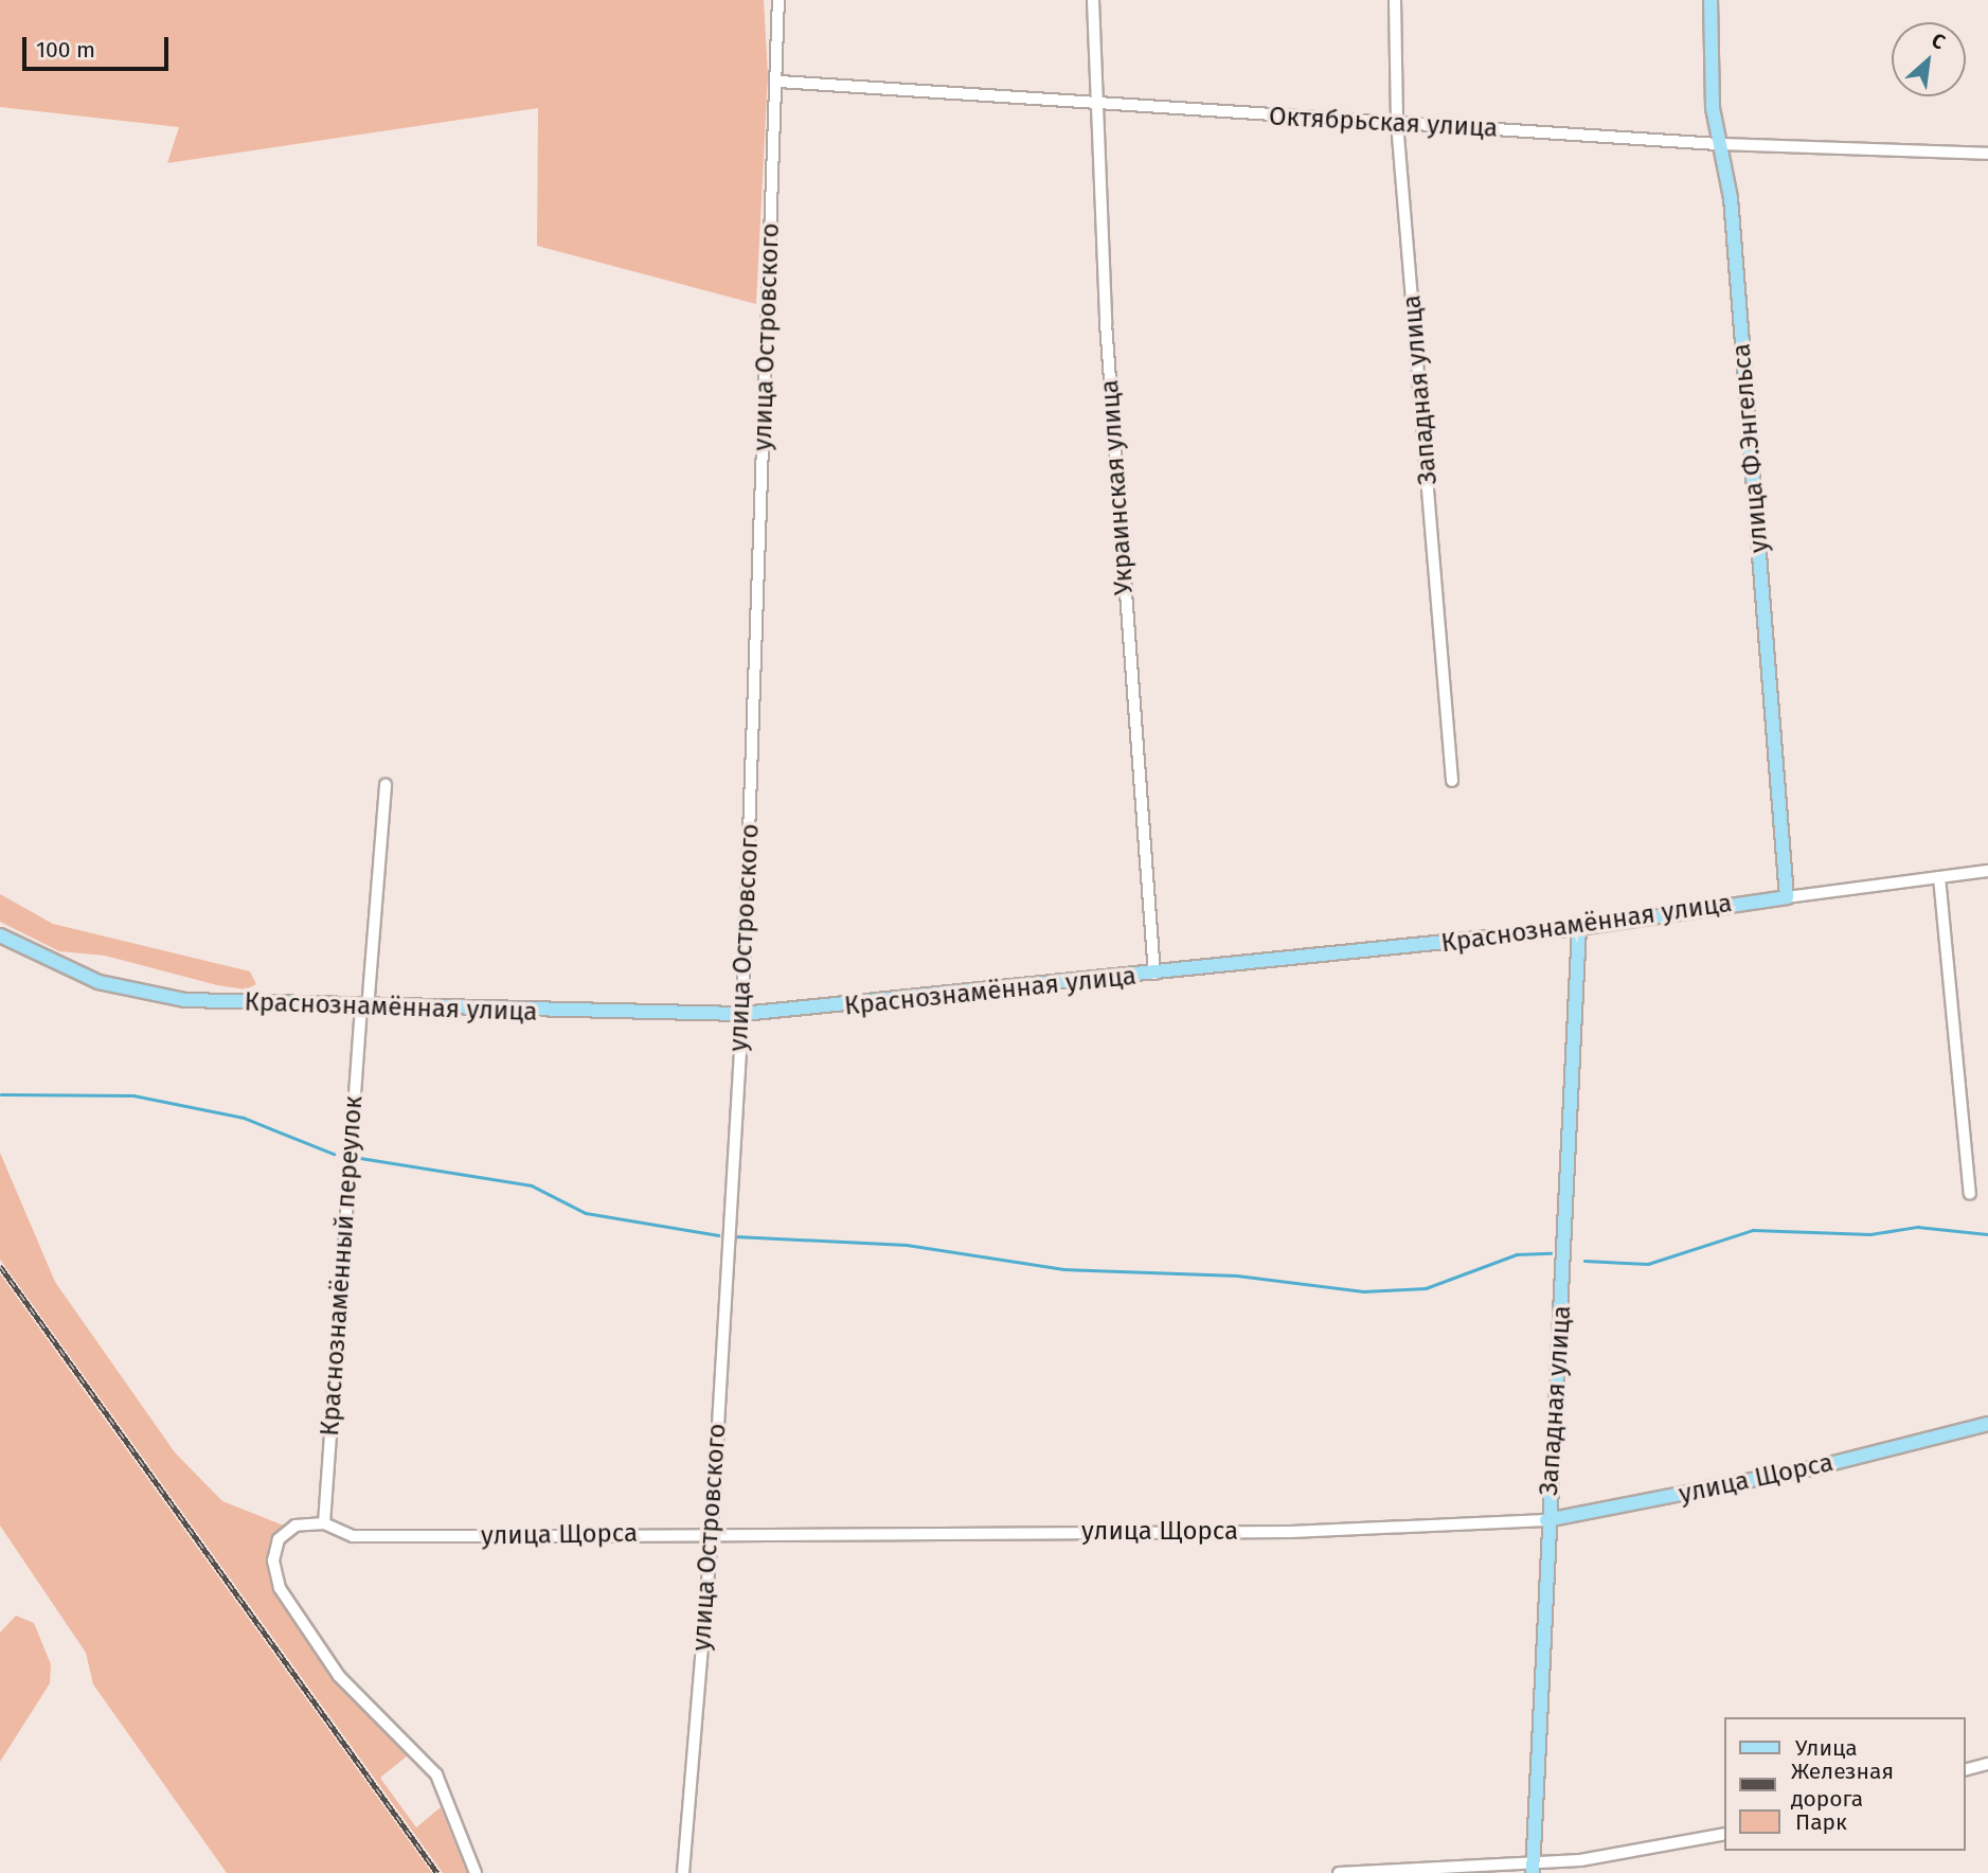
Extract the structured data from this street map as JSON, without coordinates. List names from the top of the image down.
{
  "streets": {
    "main road": [
      "Западная улица",
      "улица Ф.Энгельса",
      "Краснознамённая улица",
      "улица Щорса"
    ],
    "street": [
      "Октябрьская улица",
      "улица Островского",
      "Украинская улица",
      "Краснознамённый переулок"
    ]
  },
  "crossings": [
    ["Октябрьская улица", "улица Островского"],
    ["Октябрьская улица", "Западная улица"],
    ["Октябрьская улица", "улица Ф.Энгельса"],
    ["Октябрьская улица", "Украинская улица"],
    ["улица Островского", "Краснознамённая улица"],
    ["улица Островского", "улица Щорса"],
    ["Западная улица", "Краснознамённая улица"],
    ["Западная улица", "улица Щорса"],
    ["улица Ф.Энгельса", "Краснознамённая улица"],
    ["Украинская улица", "Краснознамённая улица"],
    ["Краснознамённая улица", "Краснознамённый переулок"],
    ["Краснознамённый переулок", "улица Щорса"]
  ],
  "legend": ["Улица", "Железная дорога", "Парк"],
  "scale_bar": "100 m",
  "north": "top right"
}
